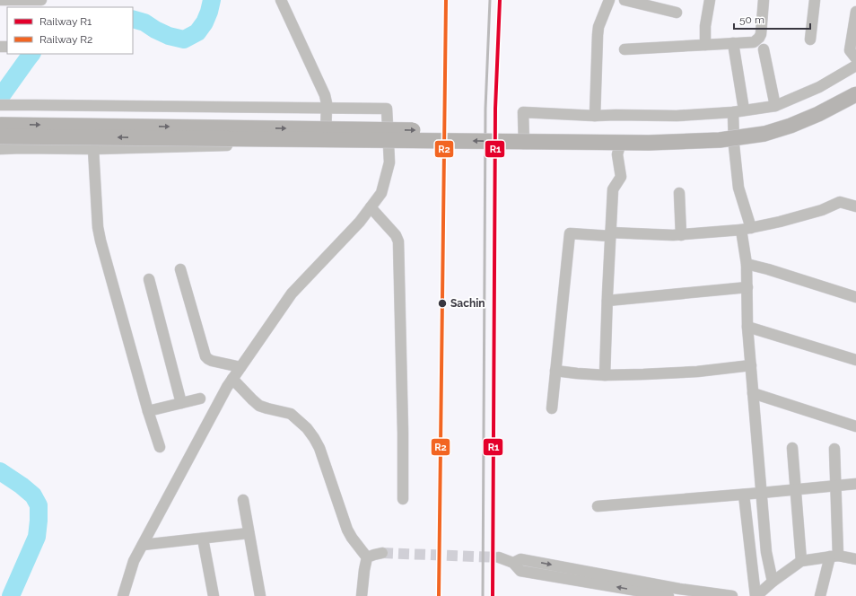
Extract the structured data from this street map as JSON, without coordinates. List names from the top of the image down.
{
  "places": ["Sachin"],
  "lines": ["rail line R1", "rail line R2"],
  "legend": ["Railway R1", "Railway R2"],
  "scale_bar": "50 m"
}
